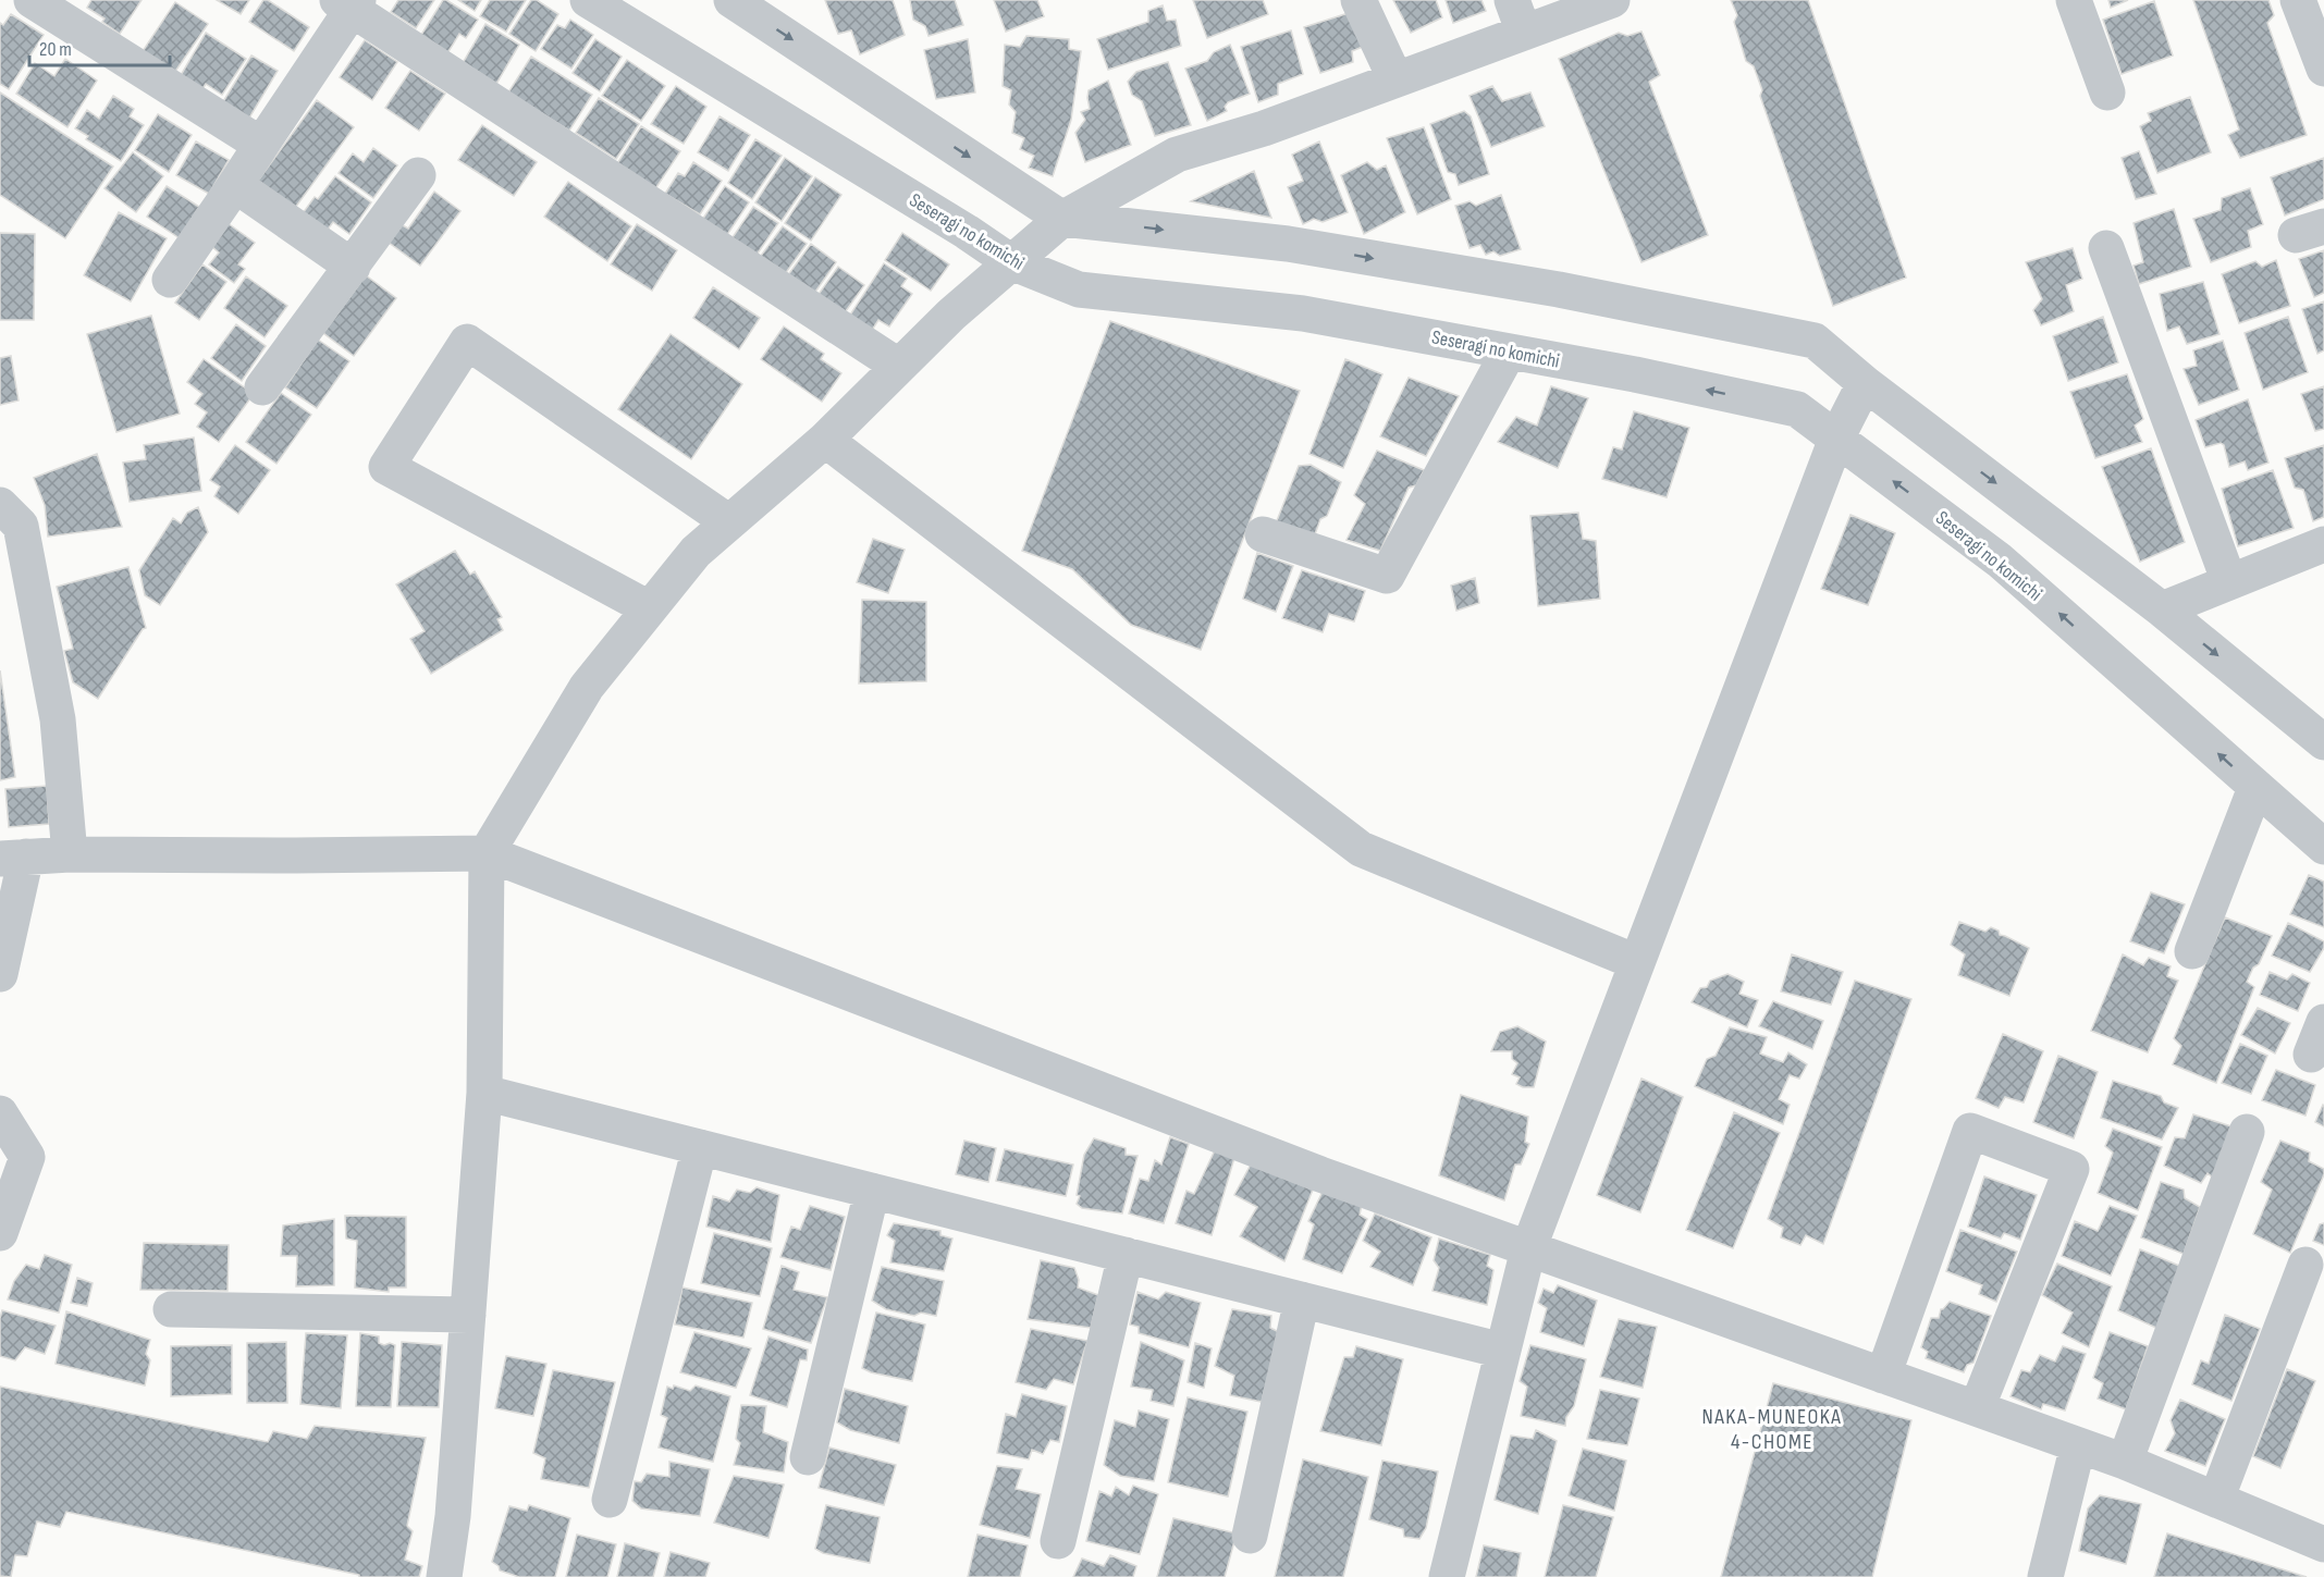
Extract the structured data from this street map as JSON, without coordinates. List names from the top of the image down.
{
  "streets": {
    "street": ["Seseragi no komichi"]
  },
  "districts": ["NAKA-MUNEOKA 4-CHOME"],
  "scale_bar": "20 m"
}
